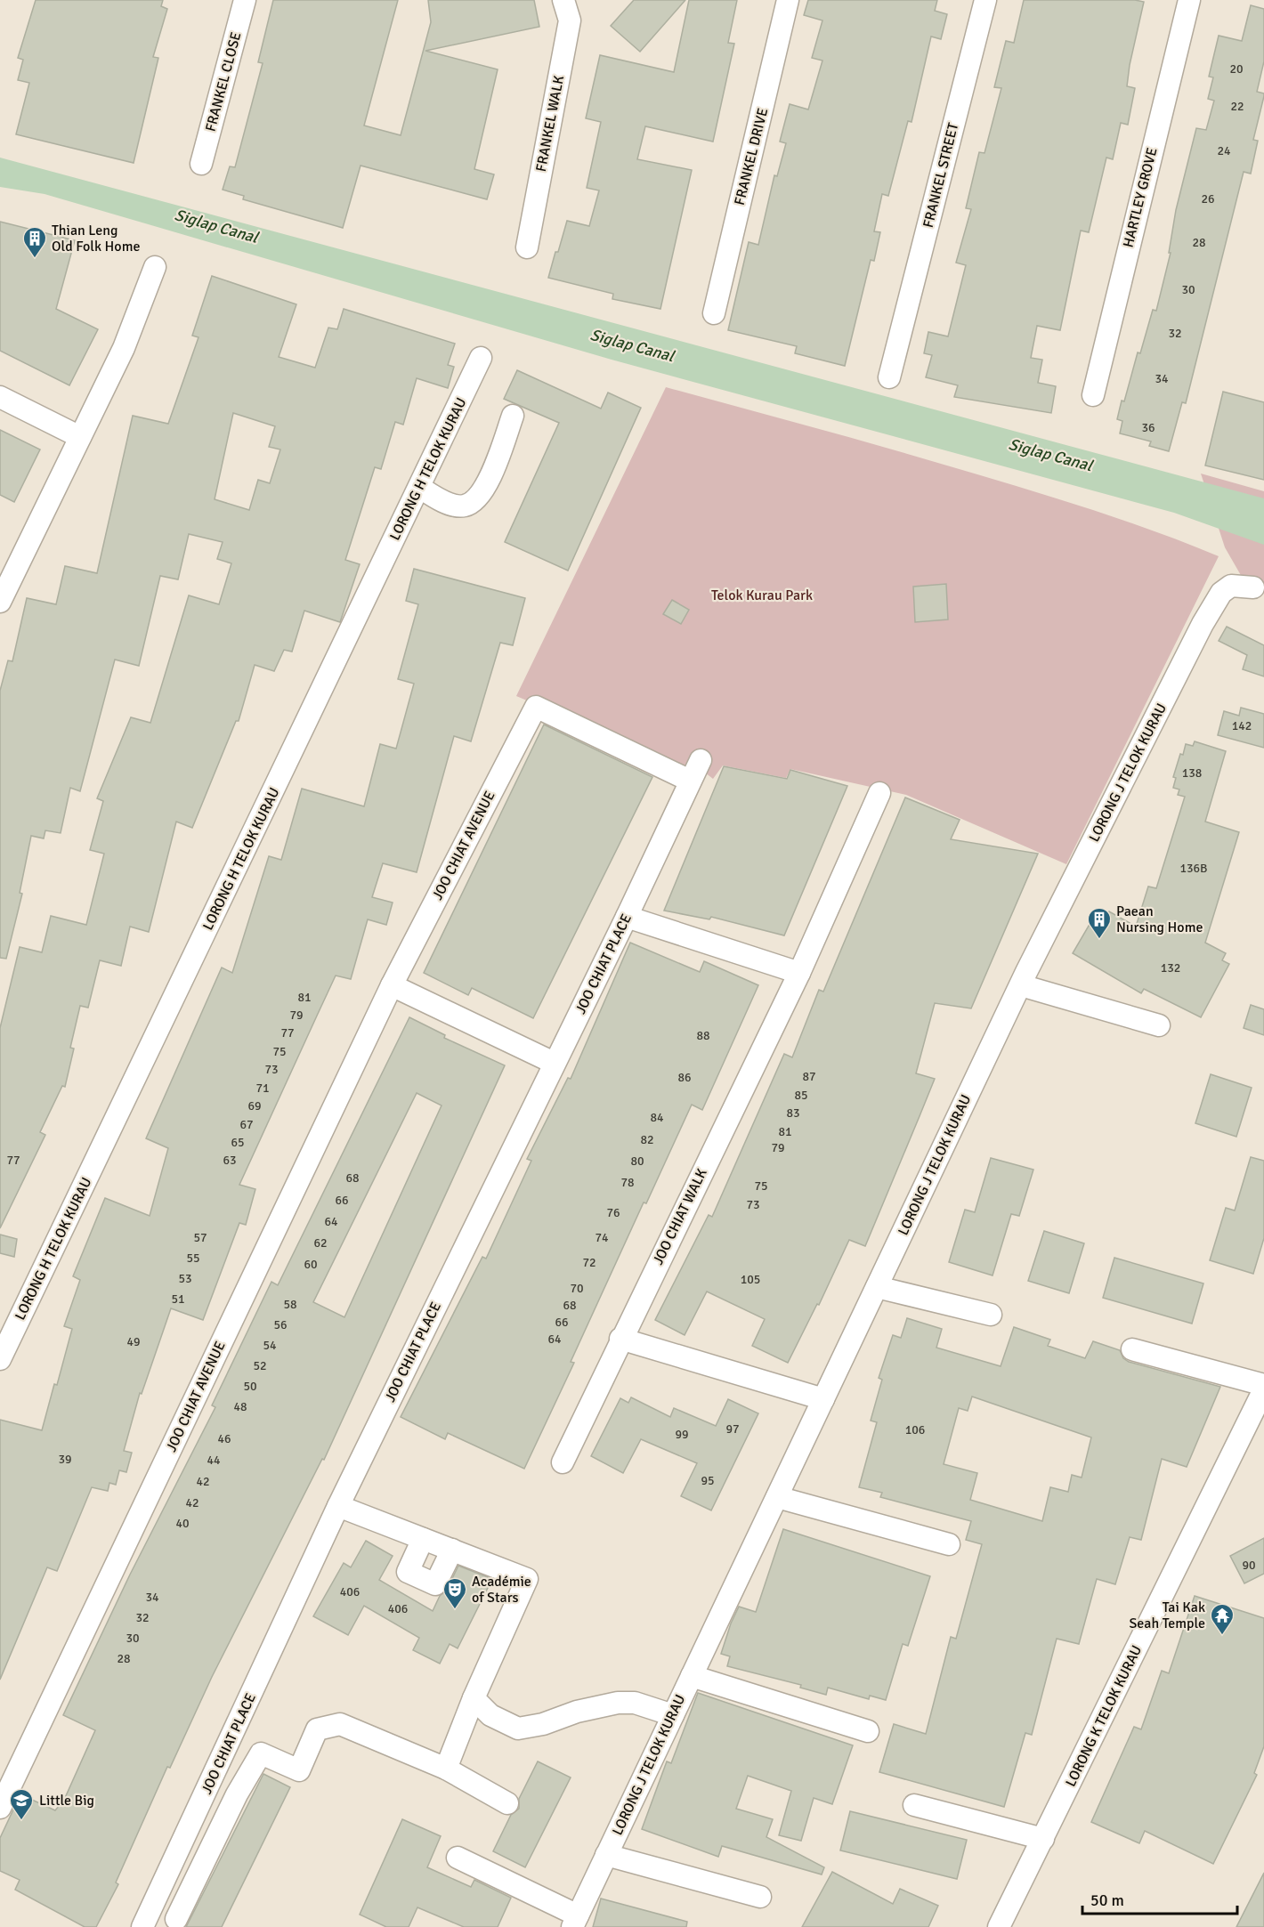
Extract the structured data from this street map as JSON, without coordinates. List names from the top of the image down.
{
  "streets": {
    "street": [
      "FRANKEL CLOSE",
      "FRANKEL WALK",
      "FRANKEL DRIVE",
      "FRANKEL STREET",
      "HARTLEY GROVE",
      "LORONG H TELOK KURAU",
      "LORONG J TELOK KURAU",
      "JOO CHIAT AVENUE",
      "JOO CHIAT PLACE",
      "JOO CHIAT WALK",
      "LORONG K TELOK KURAU"
    ]
  },
  "crossings": [
    ["JOO CHIAT AVENUE", "JOO CHIAT PLACE"]
  ],
  "water": ["Siglap Canal"],
  "parks": ["Telok Kurau Park"],
  "places": {
    "building": ["Thian Leng Old Folk Home", "Paean Nursing Home"],
    "theatre": ["Académie of Stars"],
    "temple": ["Tai Kak Seah Temple"],
    "school or university": ["Little Big"]
  },
  "house_numbers": [
    "20",
    "22",
    "24",
    "26",
    "28",
    "30",
    "32",
    "34",
    "36",
    "142",
    "138",
    "136B",
    "132",
    "81",
    "79",
    "77",
    "88",
    "75",
    "73",
    "87",
    "86",
    "71",
    "85",
    "69",
    "83",
    "84",
    "67",
    "81",
    "82",
    "65",
    "79",
    "77",
    "63",
    "80",
    "68",
    "78",
    "75",
    "66",
    "73",
    "76",
    "64",
    "57",
    "74",
    "62",
    "55",
    "72",
    "60",
    "53",
    "105",
    "70",
    "51",
    "58",
    "68",
    "66",
    "56",
    "64",
    "49",
    "54",
    "52",
    "50",
    "48",
    "97",
    "106",
    "99",
    "46",
    "39",
    "44",
    "95",
    "42",
    "42",
    "40",
    "90",
    "406",
    "34",
    "406",
    "32",
    "30",
    "28"
  ],
  "scale_bar": "50 m"
}
